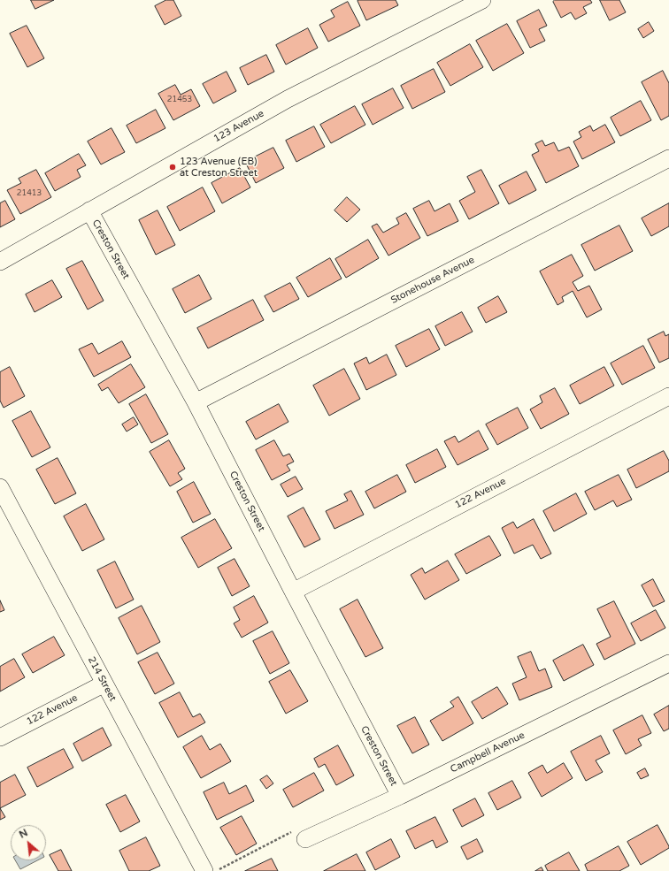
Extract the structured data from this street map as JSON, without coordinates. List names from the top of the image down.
{
  "streets": {
    "street": [
      "123 Avenue",
      "Creston Street",
      "Stonehouse Avenue",
      "122 Avenue",
      "214 Street",
      "Campbell Avenue"
    ]
  },
  "crossings": [
    ["123 Avenue", "Creston Street"],
    ["Creston Street", "Stonehouse Avenue"],
    ["Creston Street", "122 Avenue"],
    ["Creston Street", "Campbell Avenue"],
    ["122 Avenue", "214 Street"]
  ],
  "places": ["123 Avenue (EB) at Creston Street"],
  "house_numbers": ["21453", "21413"],
  "north": "top left"
}
